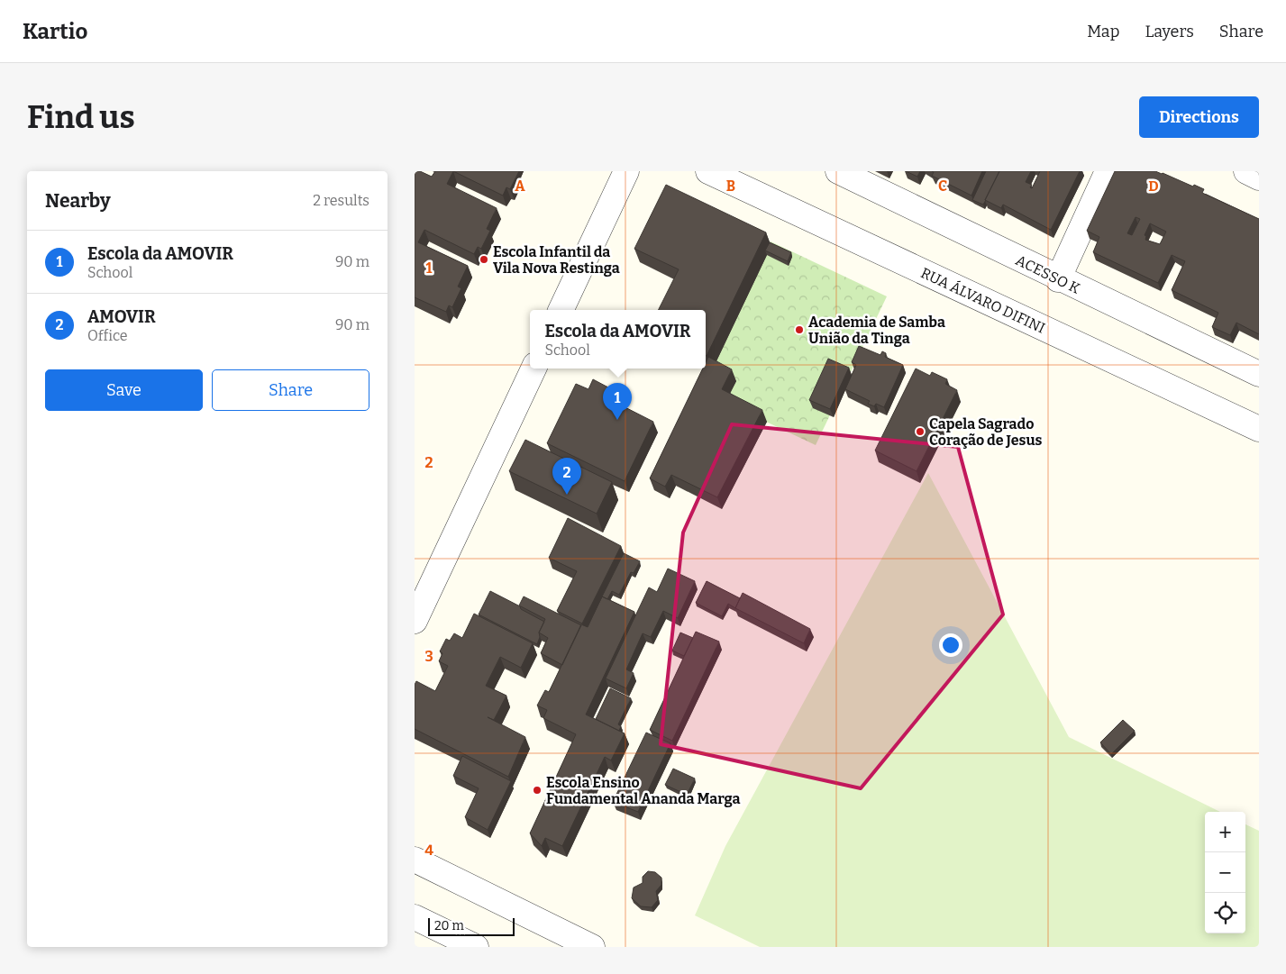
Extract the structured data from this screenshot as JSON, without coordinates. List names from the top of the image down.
{
  "streets": {
    "street": ["ACESSO K", "RUA ÁLVARO DIFINI"]
  },
  "places": [
    "Escola Infantil da Vila Nova Restinga",
    "Academia de Samba União da Tinga",
    "Capela Sagrado Coração de Jesus",
    "Escola Ensino Fundamental Ananda Marga"
  ],
  "scale_bar": "20 m",
  "page": {
    "header": "Kartio",
    "nav": ["Map", "Layers", "Share"],
    "buttons": [
      "Directions",
      ["Save", "Share"]
    ],
    "title": "Find us",
    "heading": ["Nearby", "2 results"],
    "list": [
      {
        "mark": "1",
        "name": "Escola da AMOVIR",
        "note": "School",
        "value": "90 m"
      },
      {
        "mark": "2",
        "name": "AMOVIR",
        "note": "Office",
        "value": "90 m"
      }
    ],
    "popup": ["Escola da AMOVIR", "School"],
    "pins": ["1", "2"],
    "map_buttons": ["+", "−"],
    "scale": "20 m"
  },
  "grid": {
    "columns": [
      "A",
      "B",
      "C",
      "D"
    ],
    "rows": [
      "1",
      "2",
      "3",
      "4"
    ]
  }
}
